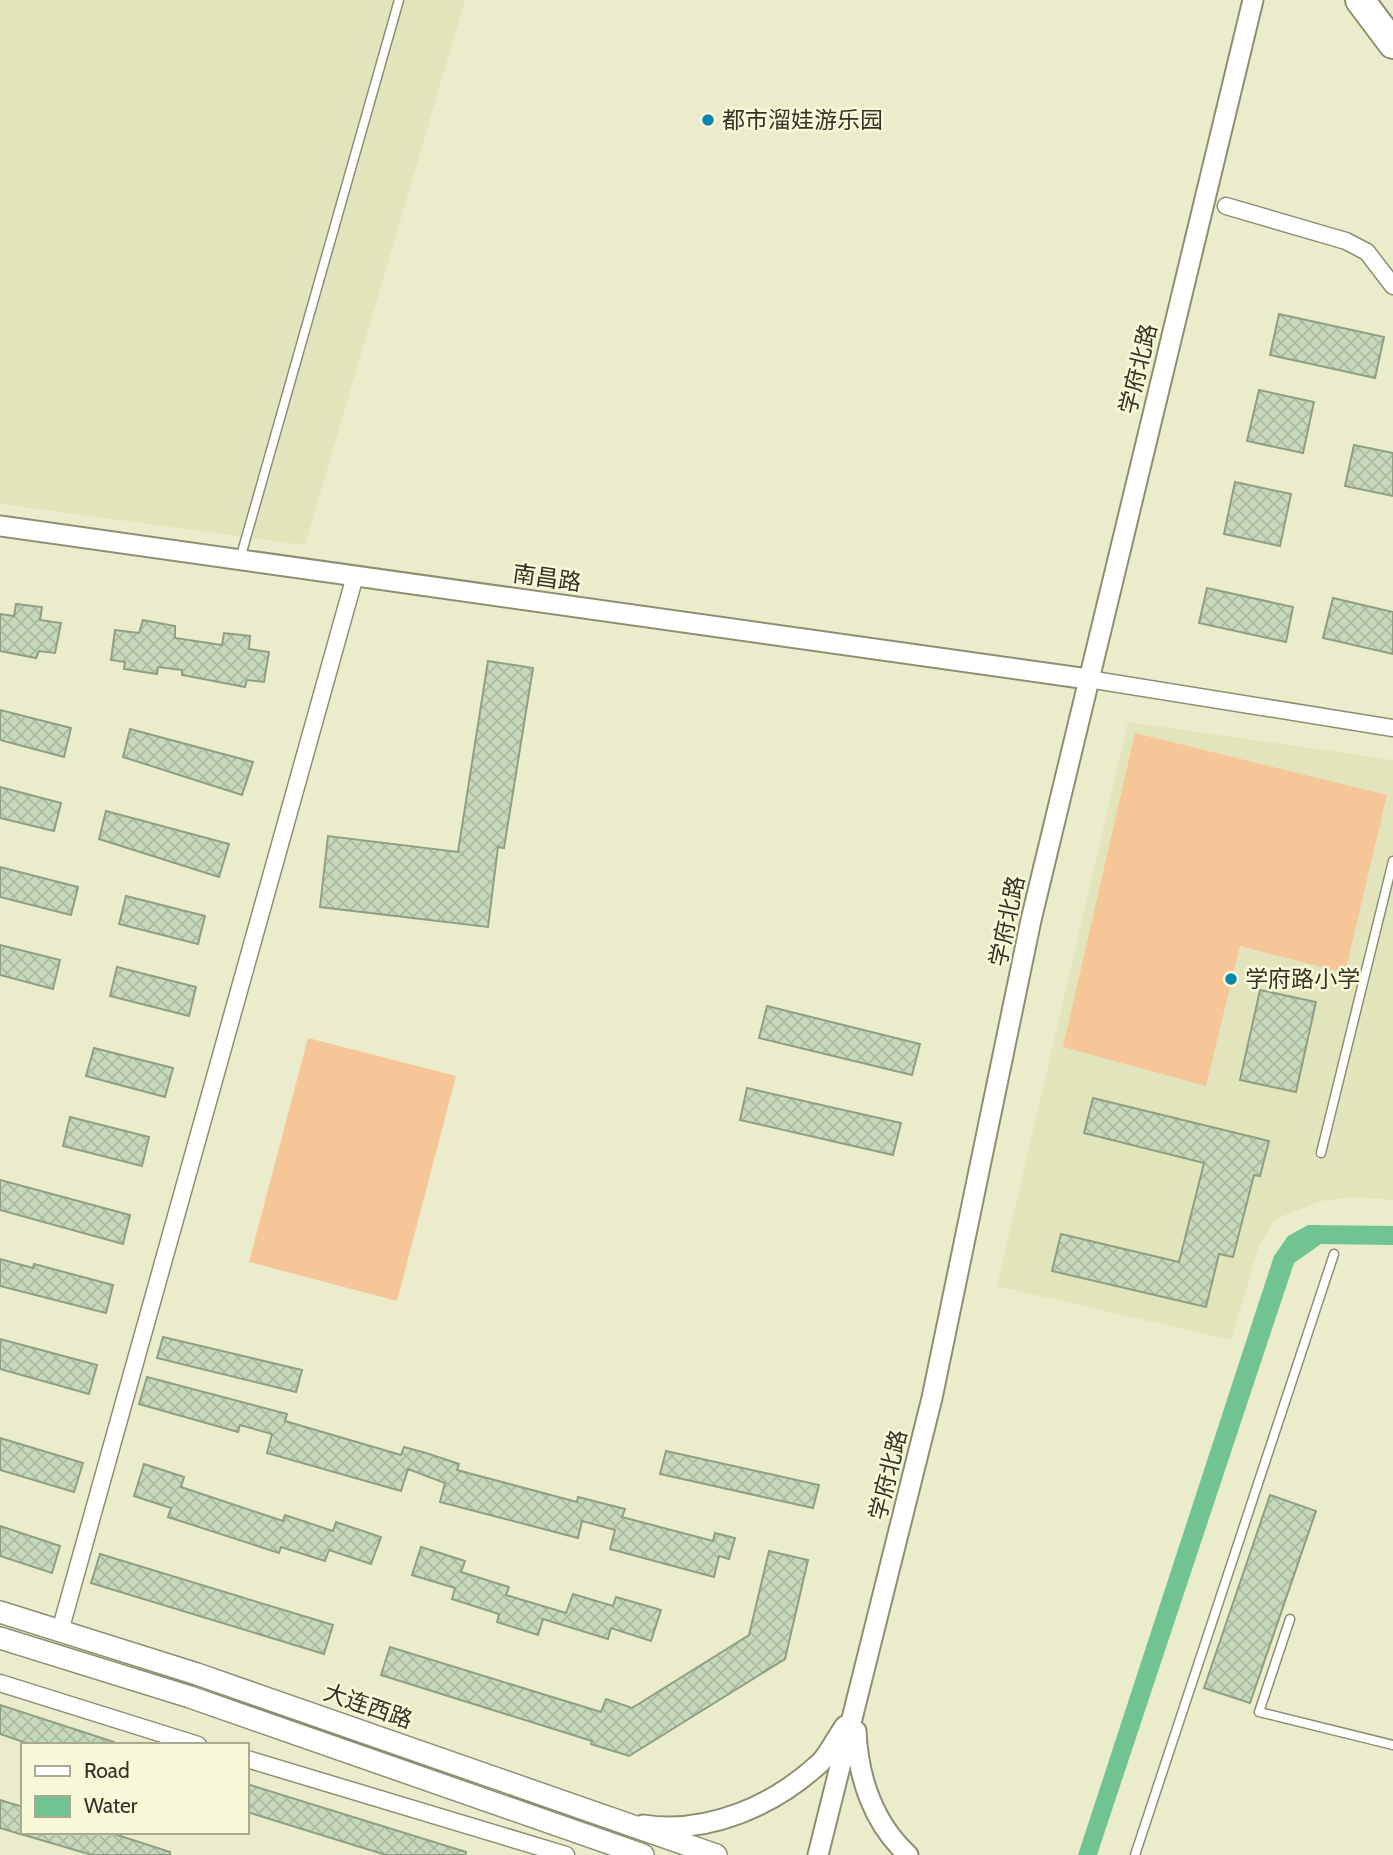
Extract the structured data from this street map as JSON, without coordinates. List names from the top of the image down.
{
  "streets": {
    "main road": ["大连西路"],
    "street": ["学府北路", "南昌路"]
  },
  "crossings": [
    ["学府北路", "南昌路"]
  ],
  "places": ["都市溜娃游乐园", "学府路小学"],
  "legend": ["Road", "Water"]
}
